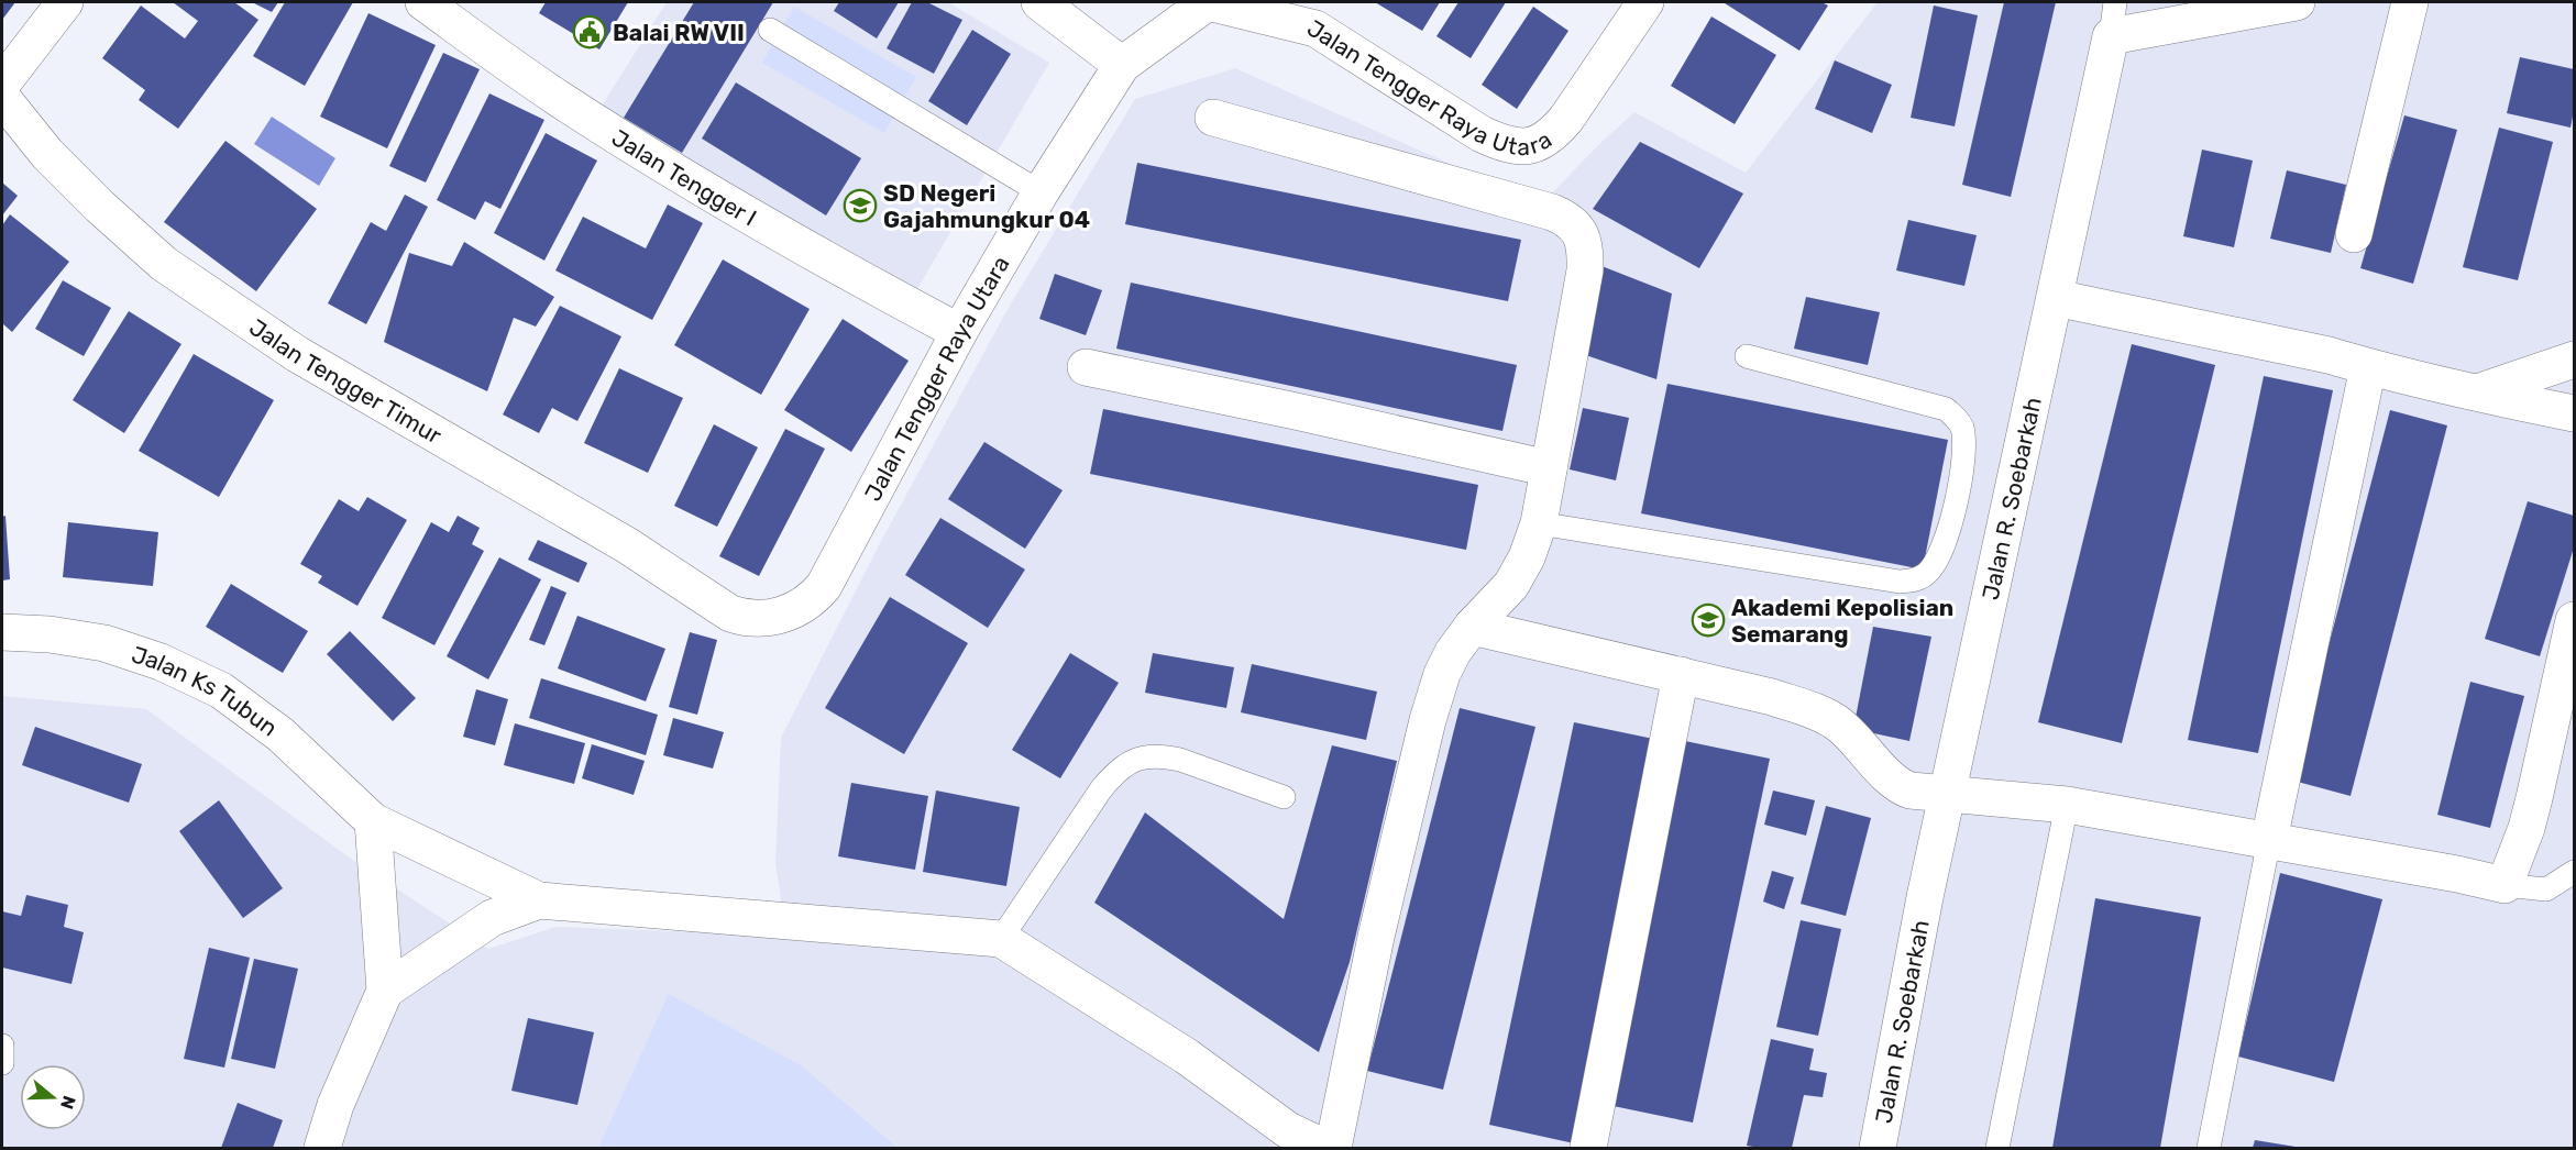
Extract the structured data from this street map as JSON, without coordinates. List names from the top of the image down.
{
  "streets": {
    "street": [
      "Jalan Tengger Raya Utara",
      "Jalan Tengger I",
      "Jalan Tengger Timur",
      "Jalan R. Soebarkah",
      "Jalan Ks Tubun"
    ]
  },
  "crossings": [
    ["Jalan Tengger Raya Utara", "Jalan Tengger I"],
    ["Jalan Tengger Raya Utara", "Jalan Tengger Timur"]
  ],
  "places": {
    "public building": ["Balai RW VII"],
    "school or university": ["SD Negeri Gajahmungkur 04", "Akademi Kepolisian Semarang"]
  },
  "north": "right"
}
